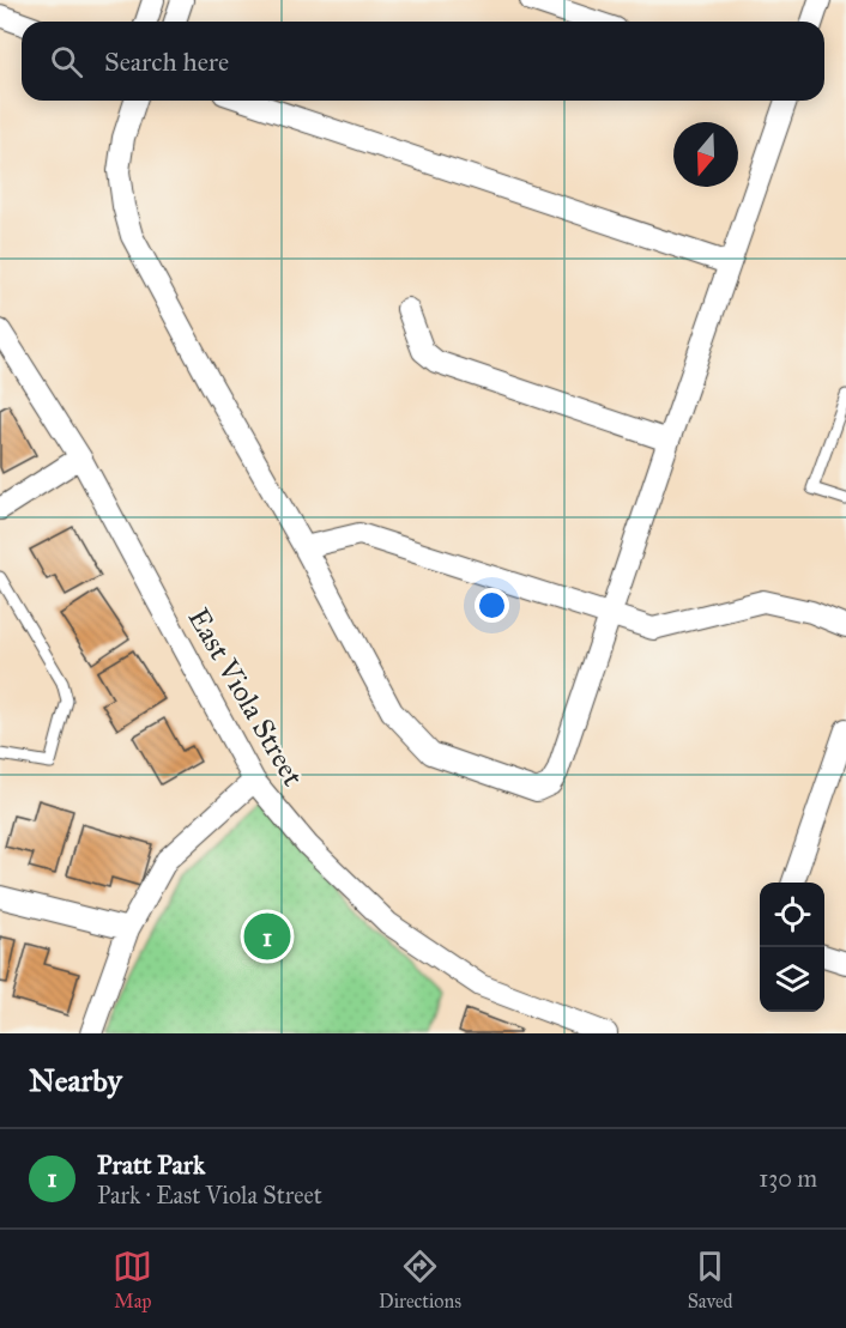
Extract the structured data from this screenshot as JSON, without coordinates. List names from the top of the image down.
{
  "streets": {
    "street": ["East Viola Street"]
  },
  "north": "bottom",
  "page": {
    "search": "Search here",
    "pins": "1",
    "heading": "Nearby",
    "list": [
      {
        "mark": "1",
        "name": "Pratt Park",
        "note": "Park · East Viola Street",
        "value": "130 m"
      }
    ],
    "nav": ["Map", "Directions", "Saved"]
  }
}
